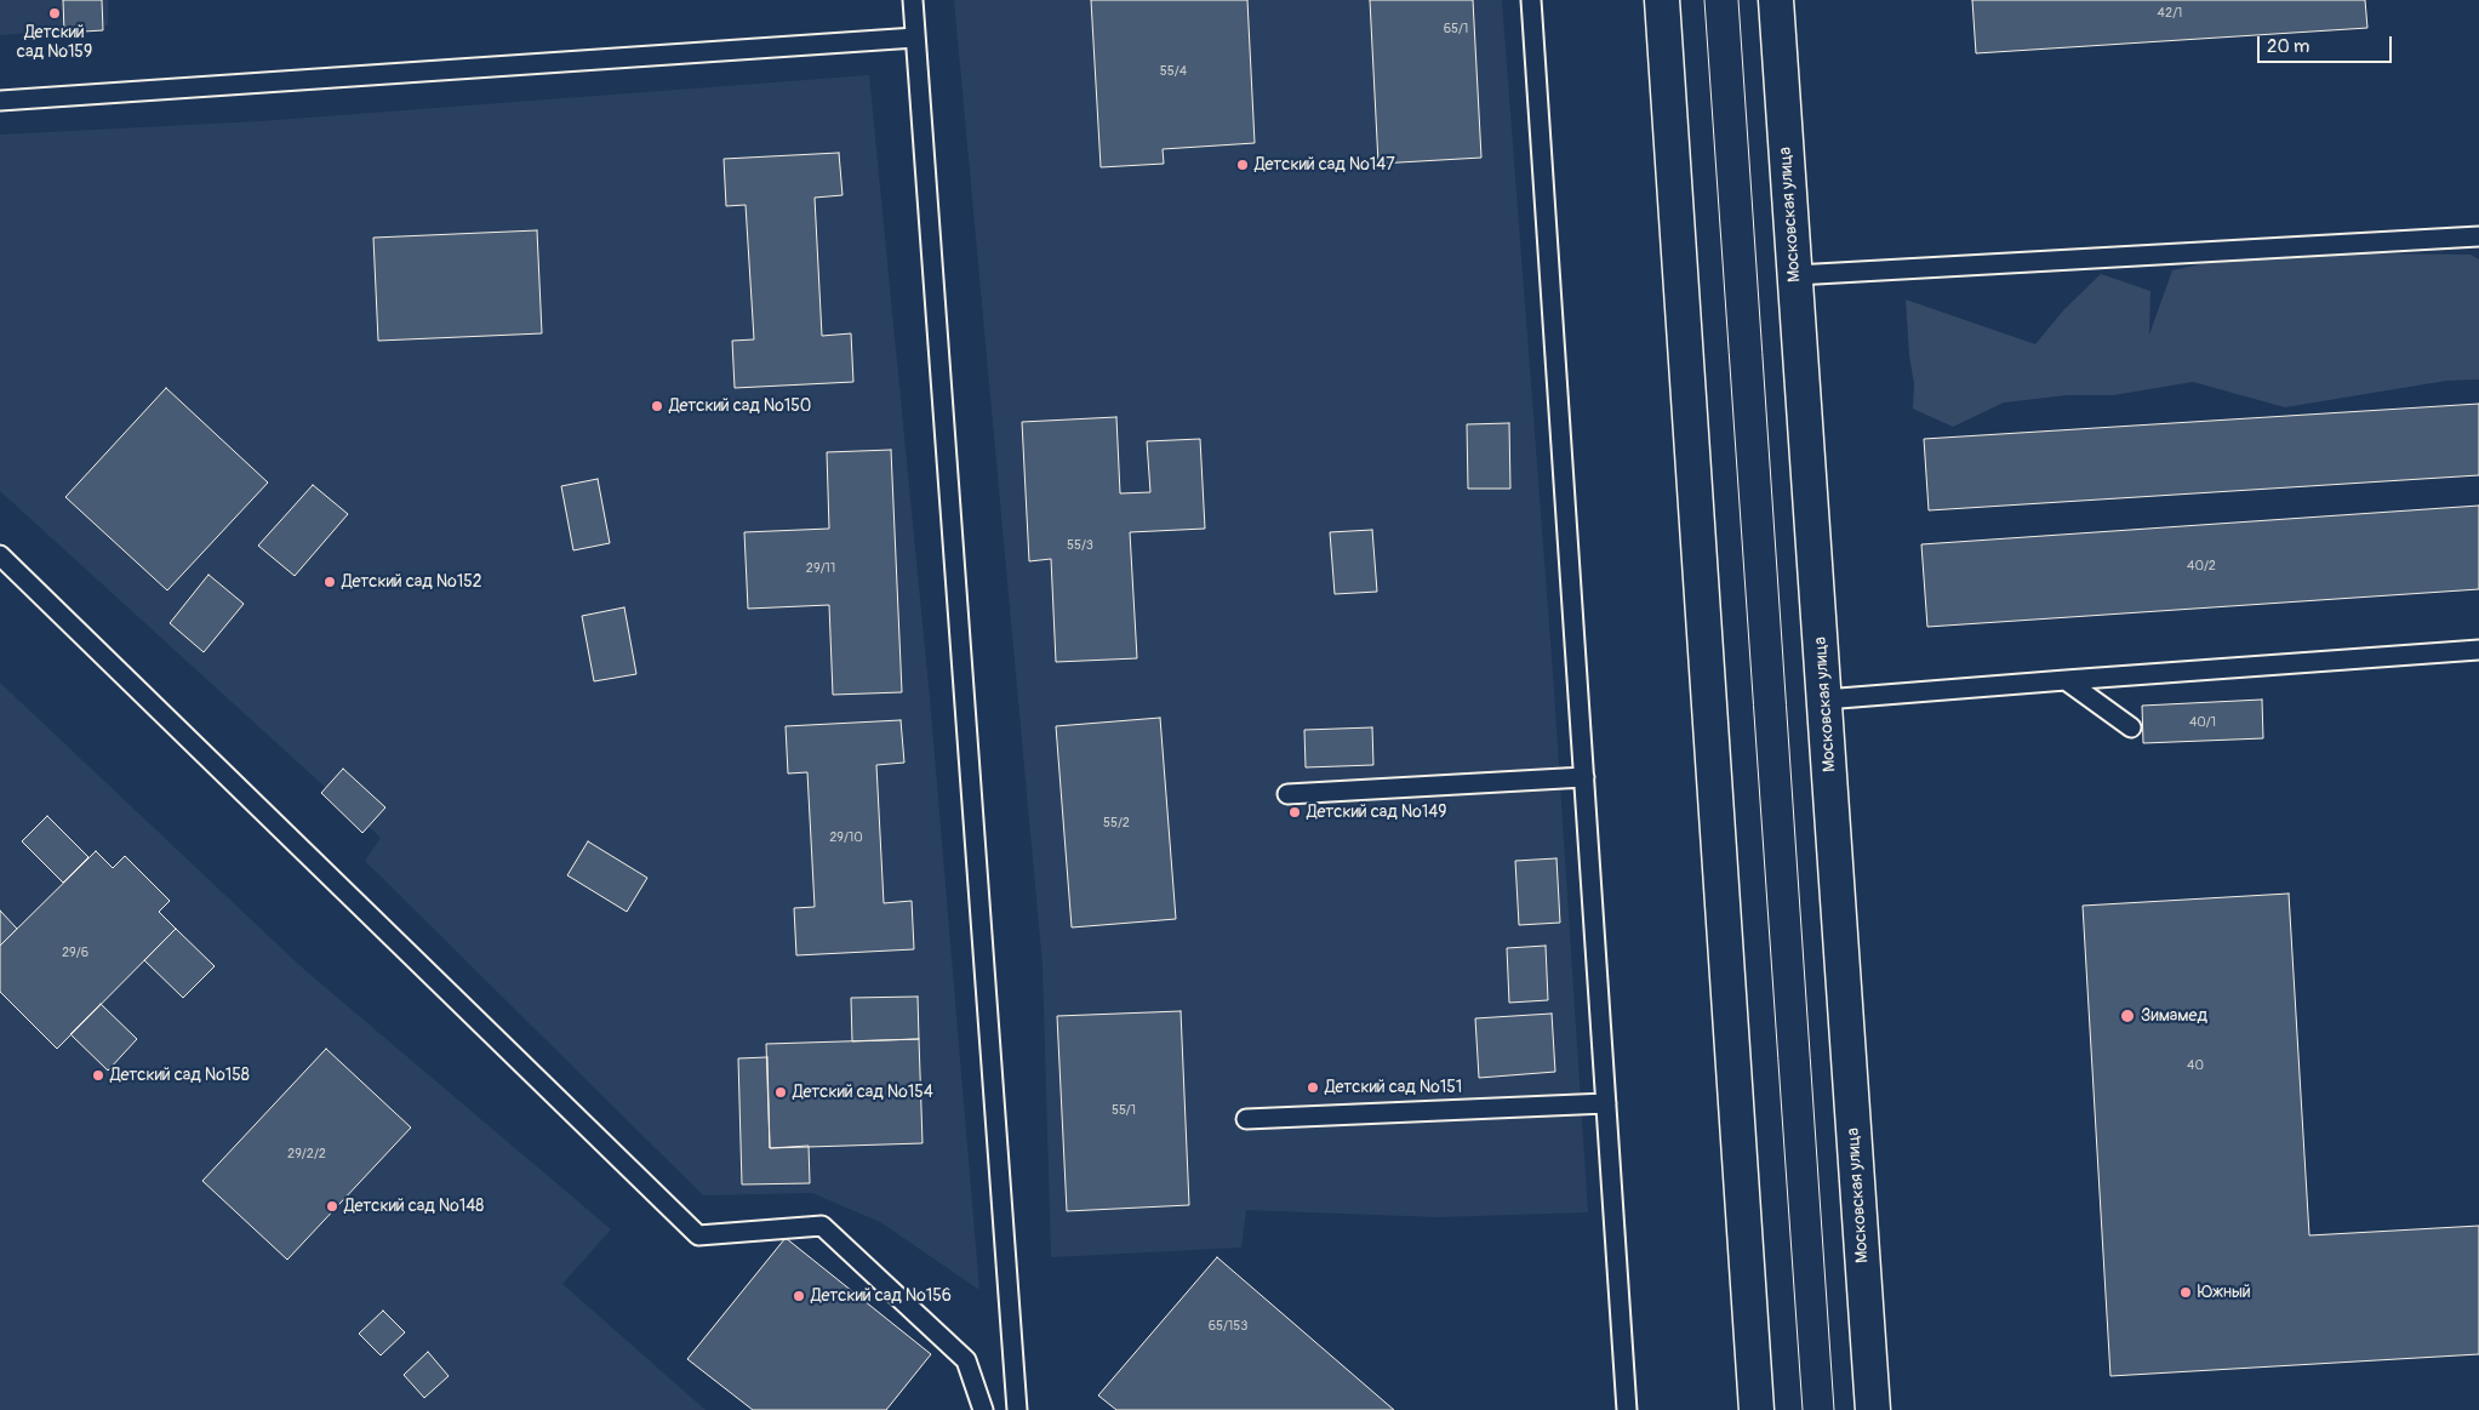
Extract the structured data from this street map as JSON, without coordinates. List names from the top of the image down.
{
  "streets": {
    "street": ["Московская улица"]
  },
  "places": [
    "Детский сад №159",
    "Детский сад №147",
    "Детский сад №150",
    "Детский сад №152",
    "Детский сад №149",
    "Зимамед",
    "Детский сад №158",
    "Детский сад №151",
    "Детский сад №154",
    "Детский сад №148",
    "Южный",
    "Детский сад №156"
  ],
  "house_numbers": [
    "42/1",
    "65/1",
    "55/4",
    "55/3",
    "40/2",
    "29/11",
    "40/1",
    "55/2",
    "29/10",
    "29/6",
    "40",
    "55/1",
    "29/2/2",
    "65/153"
  ],
  "scale_bar": "20 m"
}
